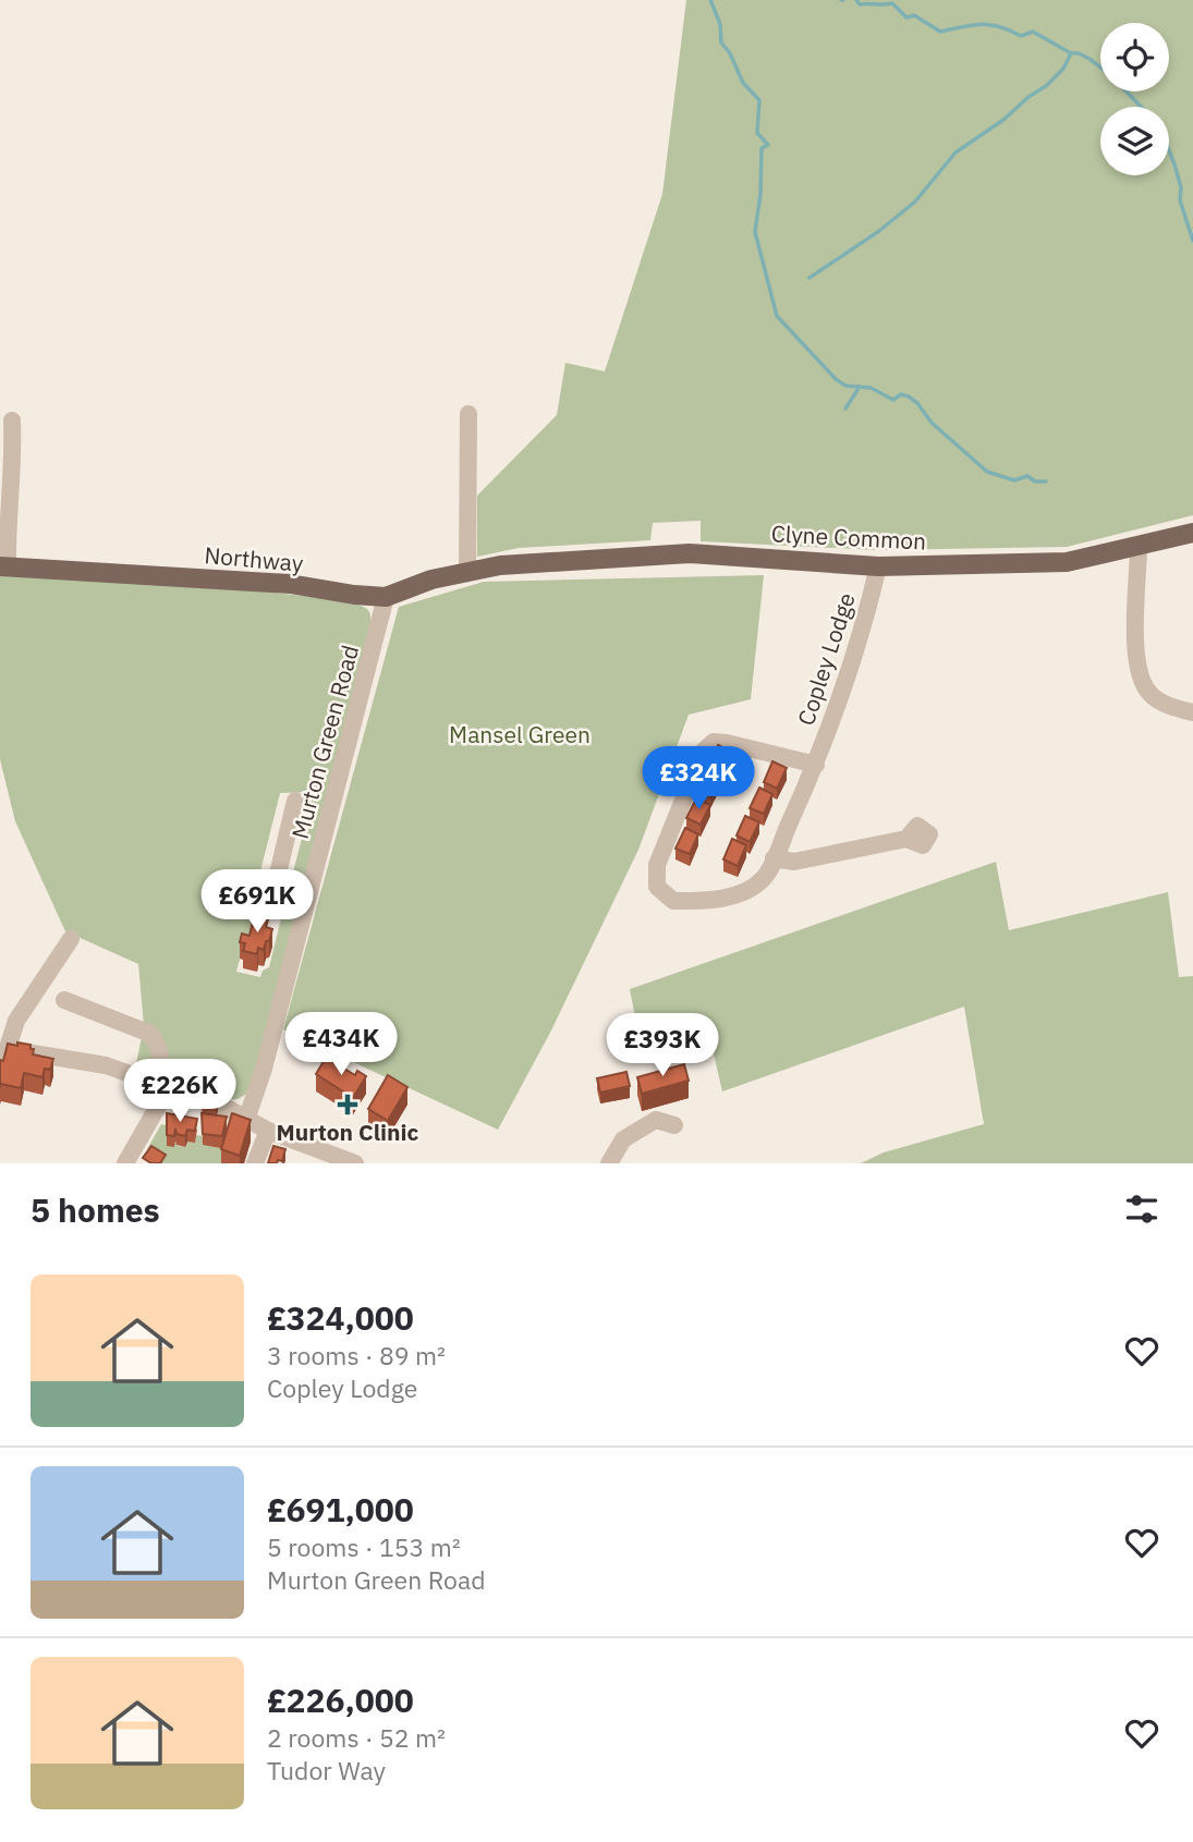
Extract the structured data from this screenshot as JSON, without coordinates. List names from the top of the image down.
{
  "streets": {
    "main road": ["Clyne Common", "Northway"],
    "street": ["Copley Lodge", "Murton Green Road"]
  },
  "crossings": [
    ["Clyne Common", "Northway"],
    ["Clyne Common", "Copley Lodge"],
    ["Northway", "Murton Green Road"]
  ],
  "parks": ["Mansel Green"],
  "places": {
    "health": ["Murton Clinic"]
  },
  "page": {
    "price": [
      "£324K",
      "£691K",
      "£434K",
      "£393K",
      "£226K"
    ],
    "heading": "5 homes",
    "list": [
      {
        "name": "£324,000",
        "note": "3 rooms · 89 m² · Copley Lodge"
      },
      {
        "name": "£691,000",
        "note": "5 rooms · 153 m² · Murton Green Road"
      },
      {
        "name": "£226,000",
        "note": "2 rooms · 52 m² · Tudor Way"
      }
    ]
  }
}
